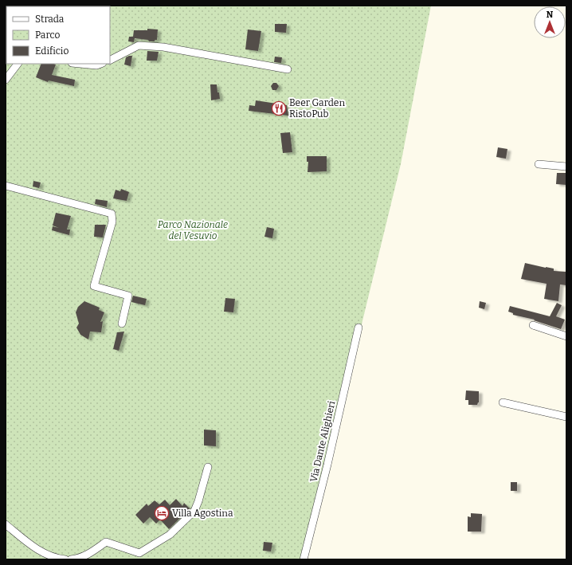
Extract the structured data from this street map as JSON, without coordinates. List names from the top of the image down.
{
  "streets": {
    "street": ["Via Dante Alighieri"]
  },
  "parks": ["Parco Nazionale del Vesuvio"],
  "places": {
    "restaurant": ["Beer Garden RistoPub"],
    "hotel": ["Villa Agostina"]
  },
  "legend": ["Strada", "Parco", "Edificio"],
  "north": "top"
}
